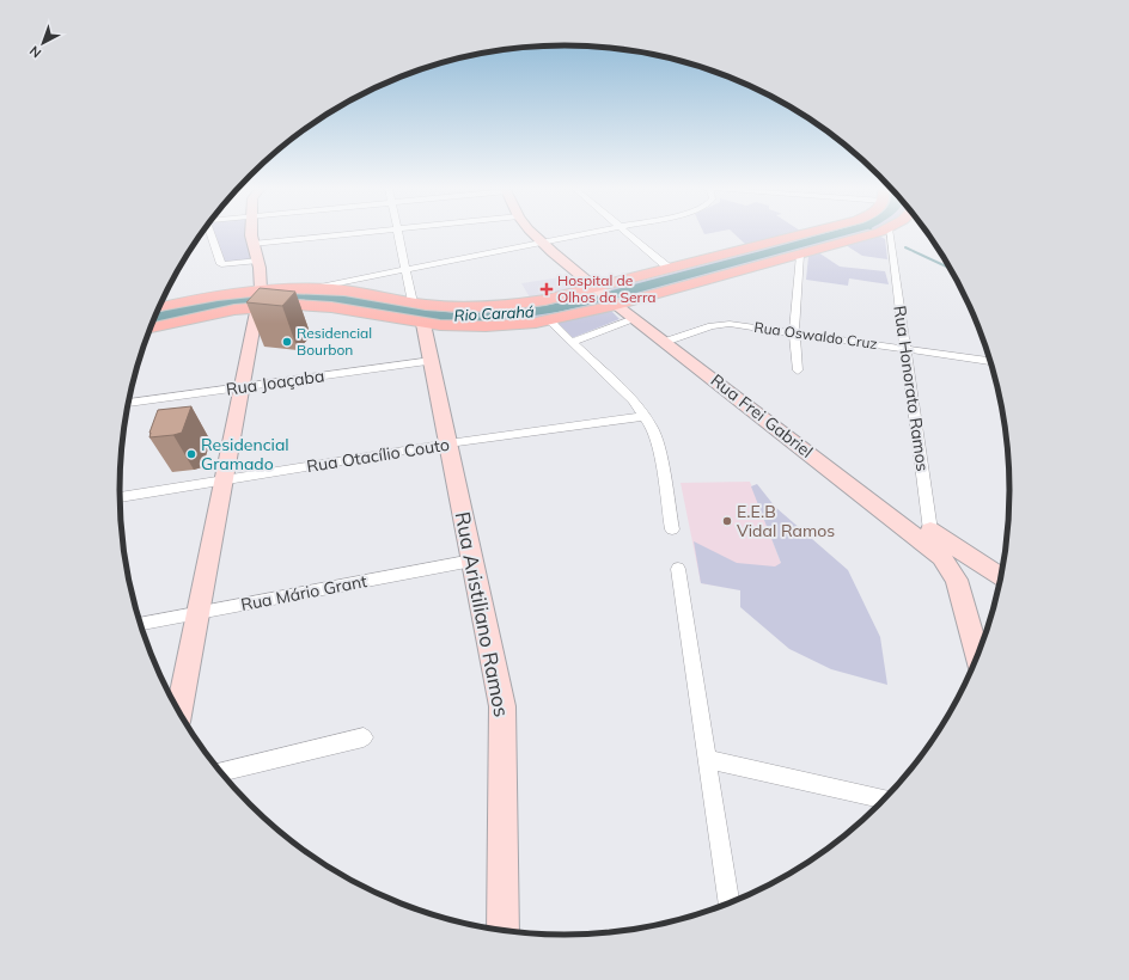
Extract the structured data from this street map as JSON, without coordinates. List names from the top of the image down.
{
  "streets": {
    "main road": ["Rua Frei Gabriel", "Rua Aristiliano Ramos"],
    "street": [
      "Rua Oswaldo Cruz",
      "Rua Joaçaba",
      "Rua Honorato Ramos",
      "Rua Otacílio Couto",
      "Rua Mário Grant"
    ]
  },
  "crossings": [
    ["Rua Oswaldo Cruz", "Rua Honorato Ramos"],
    ["Rua Oswaldo Cruz", "Rua Frei Gabriel"],
    ["Rua Joaçaba", "Rua Aristiliano Ramos"],
    ["Rua Honorato Ramos", "Rua Frei Gabriel"],
    ["Rua Otacílio Couto", "Rua Aristiliano Ramos"],
    ["Rua Mário Grant", "Rua Aristiliano Ramos"]
  ],
  "water": ["Rio Carahá"],
  "places": {
    "health": ["Hospital de Olhos da Serra"],
    "other": ["Residencial Bourbon", "Residencial Gramado", "E.E.B Vidal Ramos"]
  },
  "north": "bottom left"
}
